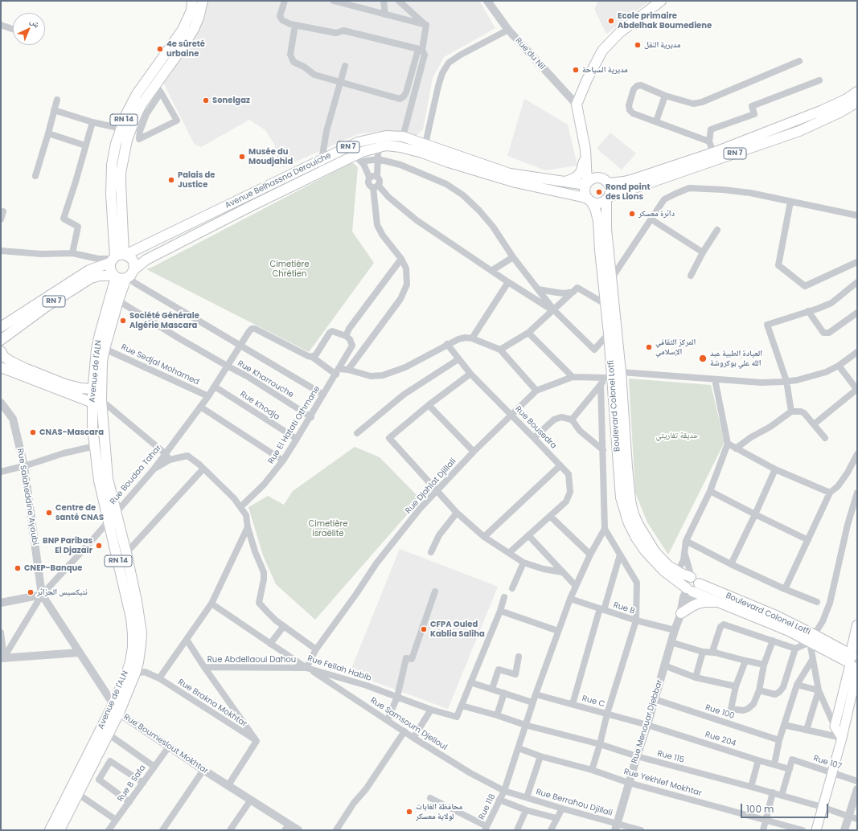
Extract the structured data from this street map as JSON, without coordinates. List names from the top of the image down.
{
  "streets": {
    "main road": [
      "RN 14",
      "RN 7",
      "Avenue Belhassna Derouiche",
      "Avenue de l'ALN",
      "Boulevard Colonel Lotfi"
    ],
    "street": [
      "Rue du Nil",
      "Rue Sedjal Mohamed",
      "Rue Kharrouche",
      "Rue Khodja",
      "Rue El Hatati Othmane",
      "Rue Bousedra",
      "Rue Boudaa Tahar",
      "Rue Djahlat Djillali",
      "Rue Salaheddine Ayoubi",
      "Rue B",
      "Rue Abdellaoui Dahou",
      "Rue Fellah Habib",
      "Rue C",
      "Rue Brakna Mokhtar",
      "Rue 100",
      "Rue Menouar Djebbar",
      "Rue Samsoum Djelloul",
      "Rue 204",
      "Rue Boumeslout Mokhtar",
      "Rue 115",
      "Rue 107",
      "Rue Yekhlef Mokhtar",
      "Rue B Safa",
      "Rue Berrahou Djillali",
      "Rue 118"
    ]
  },
  "crossings": [
    ["RN 14", "RN 7"],
    ["RN 14", "Avenue Belhassna Derouiche"],
    ["RN 14", "Avenue de l'ALN"],
    ["RN 7", "Avenue Belhassna Derouiche"],
    ["RN 7", "Avenue de l'ALN"],
    ["RN 7", "Boulevard Colonel Lotfi"],
    ["Avenue Belhassna Derouiche", "Avenue de l'ALN"],
    ["Avenue Belhassna Derouiche", "Boulevard Colonel Lotfi"],
    ["Rue Sedjal Mohamed", "Avenue de l'ALN"],
    ["Rue Sedjal Mohamed", "Rue Boudaa Tahar"],
    ["Avenue de l'ALN", "Rue Kharrouche"],
    ["Avenue de l'ALN", "Rue Boudaa Tahar"],
    ["Avenue de l'ALN", "Rue Brakna Mokhtar"],
    ["Avenue de l'ALN", "Rue Boumeslout Mokhtar"],
    ["Rue Kharrouche", "Rue El Hatati Othmane"],
    ["Rue Kharrouche", "Rue Boudaa Tahar"],
    ["Rue Khodja", "Rue El Hatati Othmane"],
    ["Rue Khodja", "Rue Boudaa Tahar"],
    ["Boulevard Colonel Lotfi", "Rue Djahlat Djillali"],
    ["Boulevard Colonel Lotfi", "Rue Menouar Djebbar"],
    ["Rue Bousedra", "Rue Djahlat Djillali"],
    ["Rue Boudaa Tahar", "Rue Salaheddine Ayoubi"],
    ["Rue Boudaa Tahar", "Rue Boumeslout Mokhtar"],
    ["Rue Djahlat Djillali", "Rue Abdellaoui Dahou"],
    ["Rue Djahlat Djillali", "Rue Fellah Habib"],
    ["Rue Djahlat Djillali", "Rue Samsoum Djelloul"],
    ["Rue Salaheddine Ayoubi", "Rue Boumeslout Mokhtar"],
    ["Rue B", "Rue Menouar Djebbar"],
    ["Rue B", "Rue 118"],
    ["Rue Abdellaoui Dahou", "Rue Fellah Habib"],
    ["Rue Abdellaoui Dahou", "Rue Brakna Mokhtar"],
    ["Rue Abdellaoui Dahou", "Rue Samsoum Djelloul"],
    ["Rue Fellah Habib", "Rue Samsoum Djelloul"],
    ["Rue Fellah Habib", "Rue 115"],
    ["Rue C", "Rue Menouar Djebbar"],
    ["Rue C", "Rue 204"],
    ["Rue C", "Rue 118"],
    ["Rue 100", "Rue Menouar Djebbar"],
    ["Rue Menouar Djebbar", "Rue 204"],
    ["Rue Menouar Djebbar", "Rue 115"],
    ["Rue Menouar Djebbar", "Rue Yekhlef Mokhtar"],
    ["Rue Menouar Djebbar", "Rue Berrahou Djillali"],
    ["Rue Samsoum Djelloul", "Rue Berrahou Djillali"],
    ["Rue Samsoum Djelloul", "Rue 118"],
    ["Rue 204", "Rue 107"],
    ["Rue Boumeslout Mokhtar", "Rue B Safa"],
    ["Rue 115", "Rue 118"],
    ["Rue Yekhlef Mokhtar", "Rue 118"],
    ["Rue Berrahou Djillali", "Rue 118"]
  ],
  "parks": ["Cimetière Chrétien", "حديقة تفاريتي", "Cimetière israélite"],
  "places": [
    "Ecole primaire Abdelhak Boumediene",
    "مديرية النقل",
    "4e sûreté urbaine",
    "مديرية السياحة",
    "Sonelgaz",
    "Musée du Moudjahid",
    "Palais de Justice",
    "Rond point des Lions",
    "دائرة معسكر",
    "Société Générale Algérie Mascara",
    "المركز الثقافي الإسلامي",
    "العيادة الطبية عبد الله علي بوكروشة",
    "CNAS-Mascara",
    "Centre de santé CNAS",
    "BNP Paribas El Djazaïr",
    "CNEP-Banque",
    "نتيكسيس الجزائر",
    "CFPA Ouled Kablia Saliha",
    "محافظة الغابات لولاية معسكر"
  ],
  "scale_bar": "100 m",
  "north": "top right"
}
